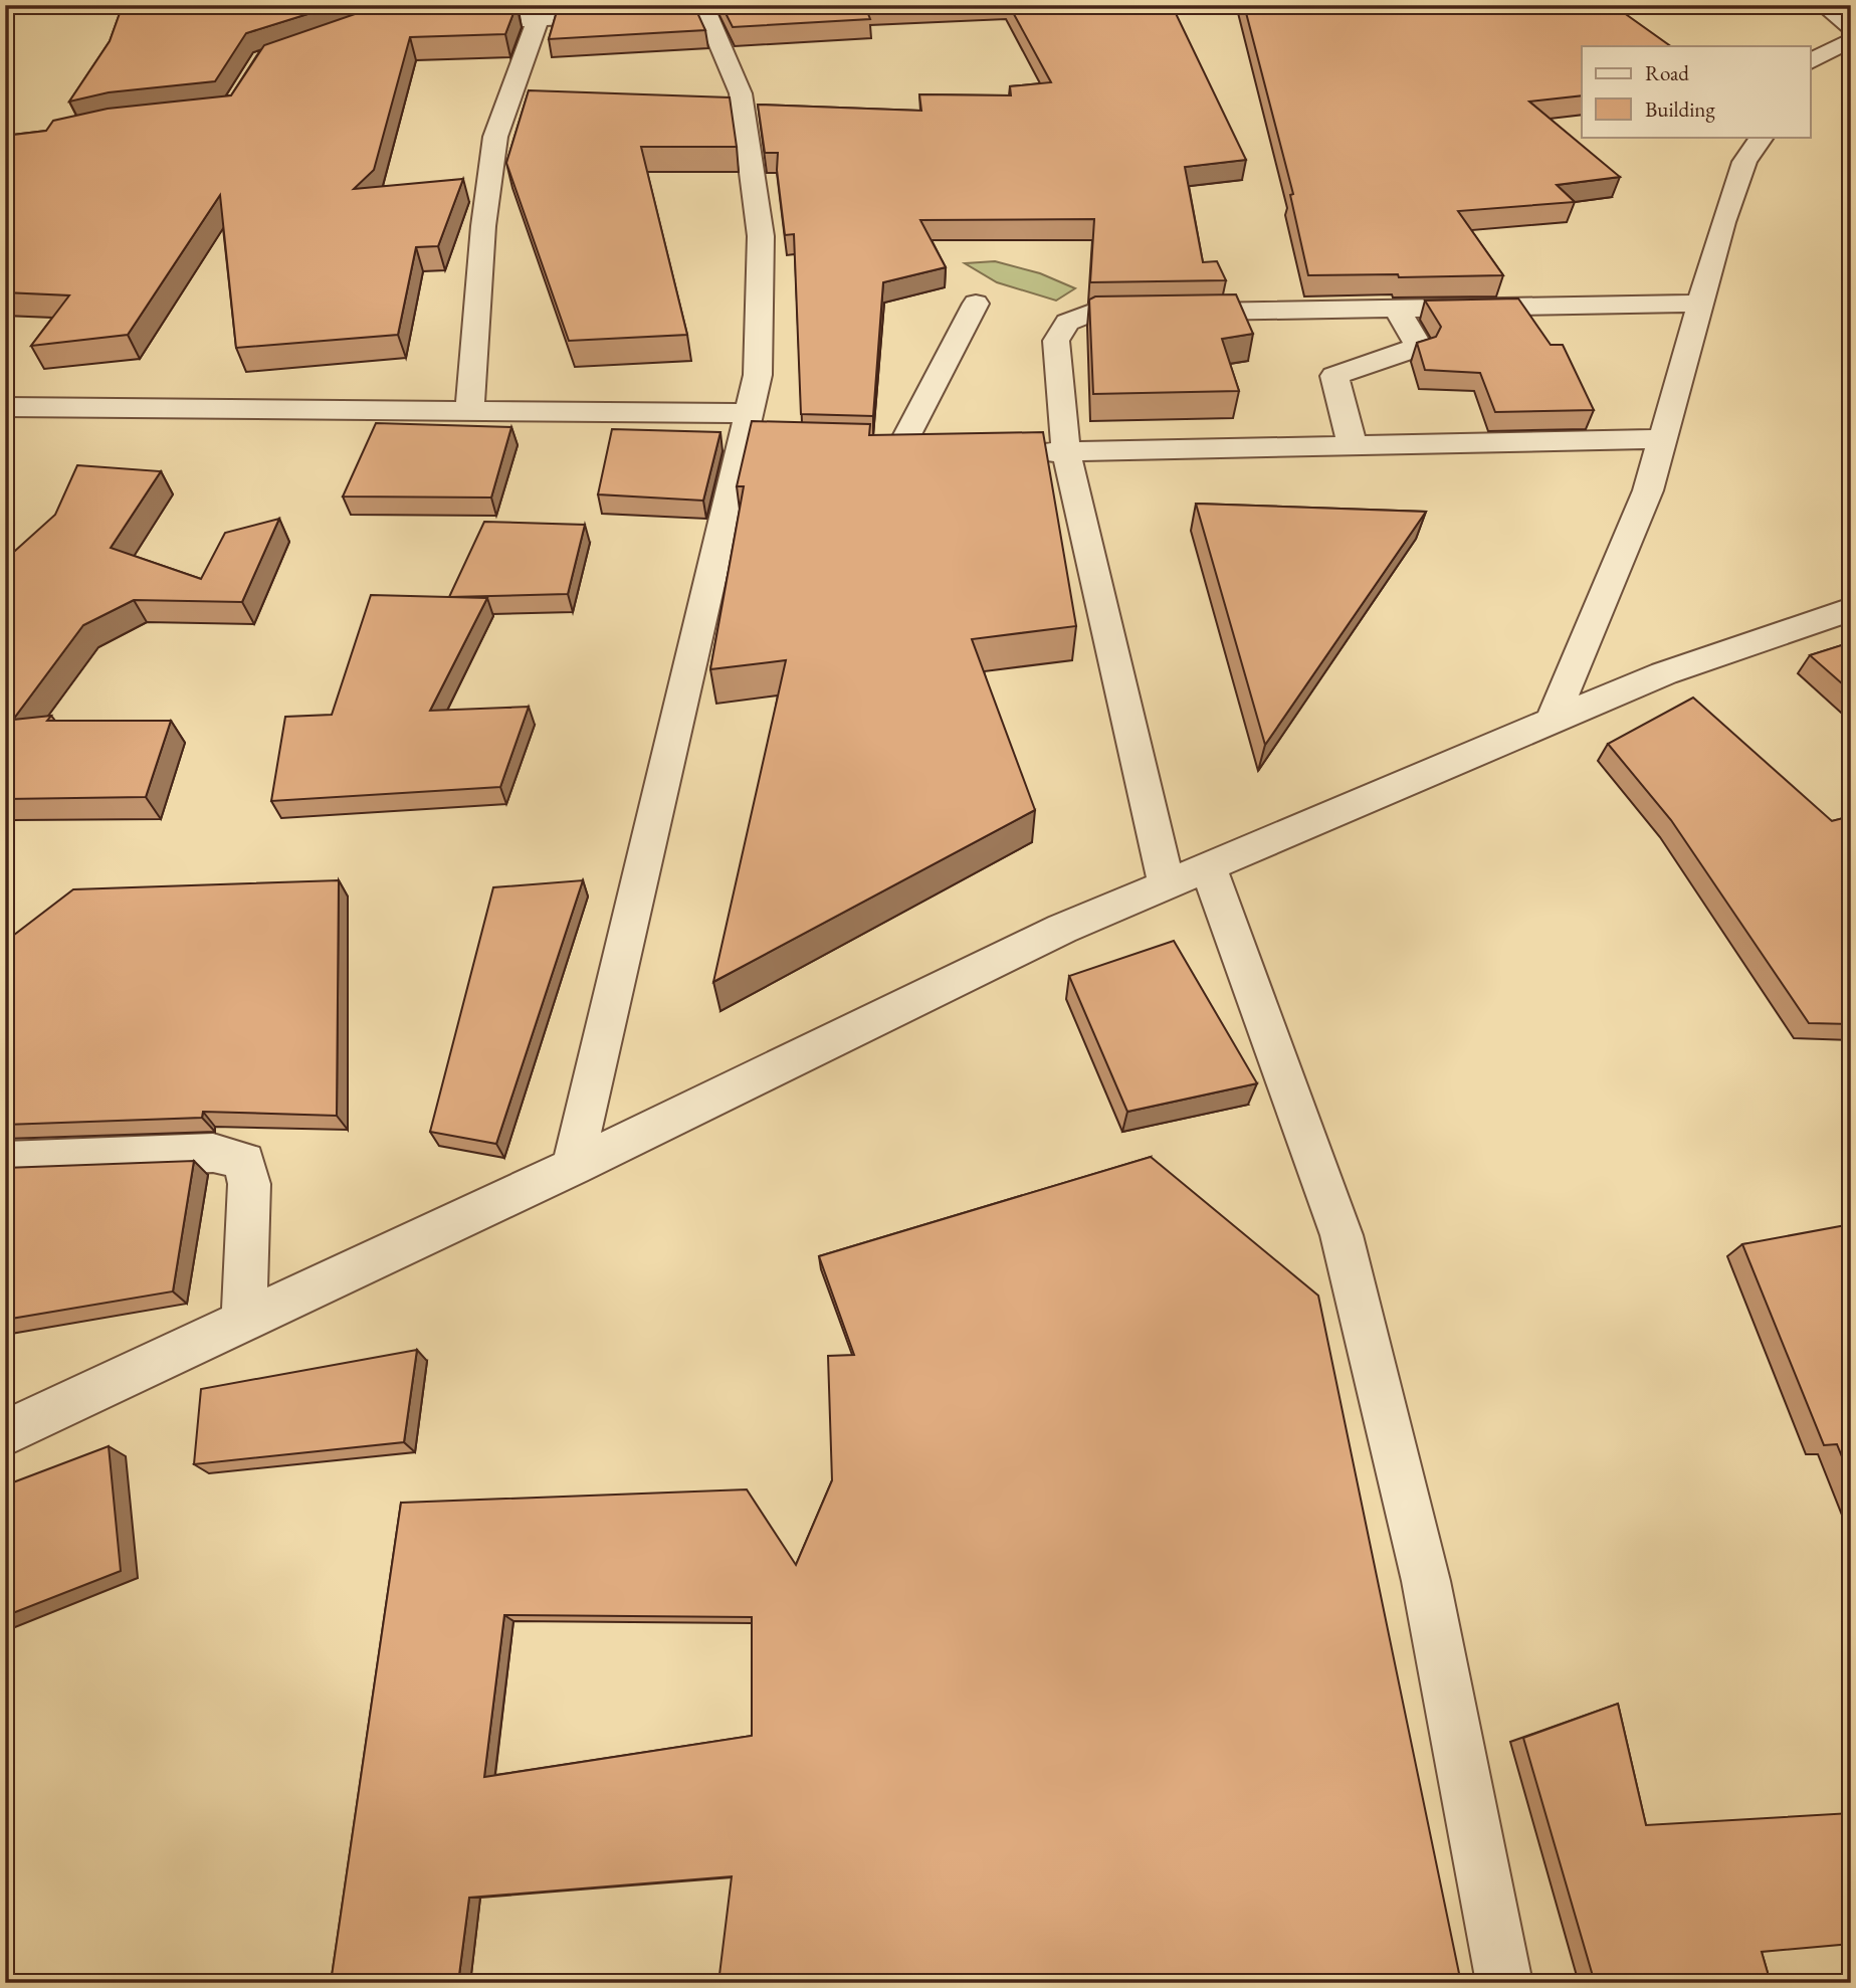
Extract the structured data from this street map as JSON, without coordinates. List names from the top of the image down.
{
  "legend": ["Road", "Building"]
}
